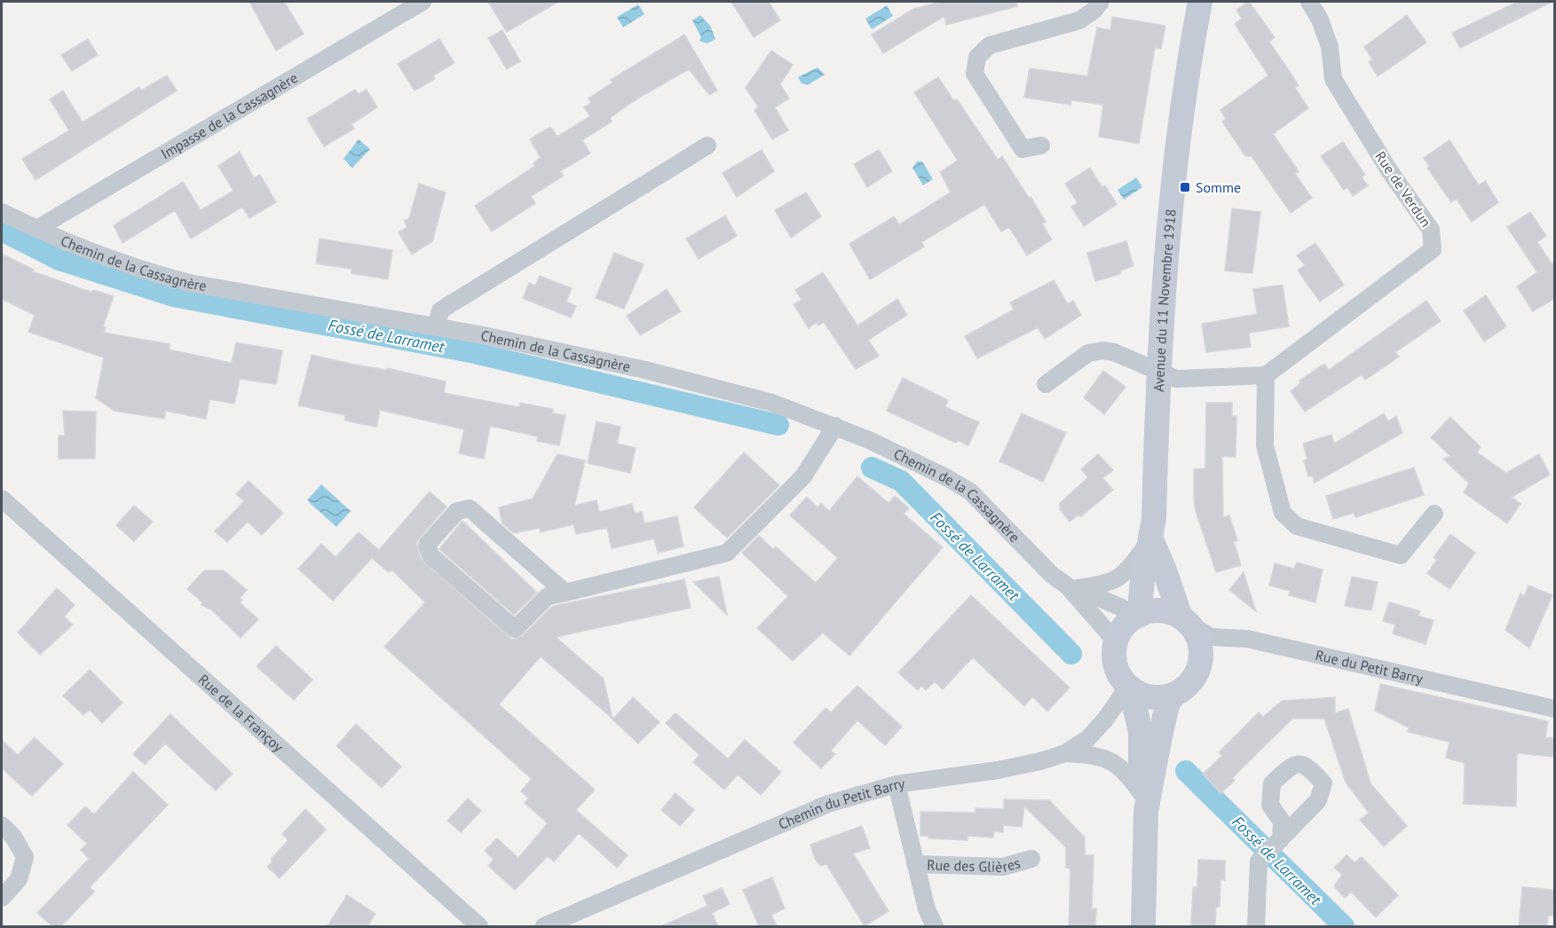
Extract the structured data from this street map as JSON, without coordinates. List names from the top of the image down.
{
  "streets": {
    "street": [
      "Impasse de la Cassagnère",
      "Rue de Verdun",
      "Chemin de la Cassagnère",
      "Avenue du 11 Novembre 1918",
      "Rue du Petit Barry",
      "Rue de la Françoy",
      "Chemin du Petit Barry",
      "Rue des Glières"
    ]
  },
  "crossings": [
    ["Impasse de la Cassagnère", "Chemin de la Cassagnère"],
    ["Avenue du 11 Novembre 1918", "Rue du Petit Barry"],
    ["Avenue du 11 Novembre 1918", "Chemin du Petit Barry"],
    ["Rue du Petit Barry", "Chemin du Petit Barry"],
    ["Chemin du Petit Barry", "Rue des Glières"]
  ],
  "water": ["Fossé de Larramet"],
  "places": {
    "transit": ["Somme"]
  }
}
